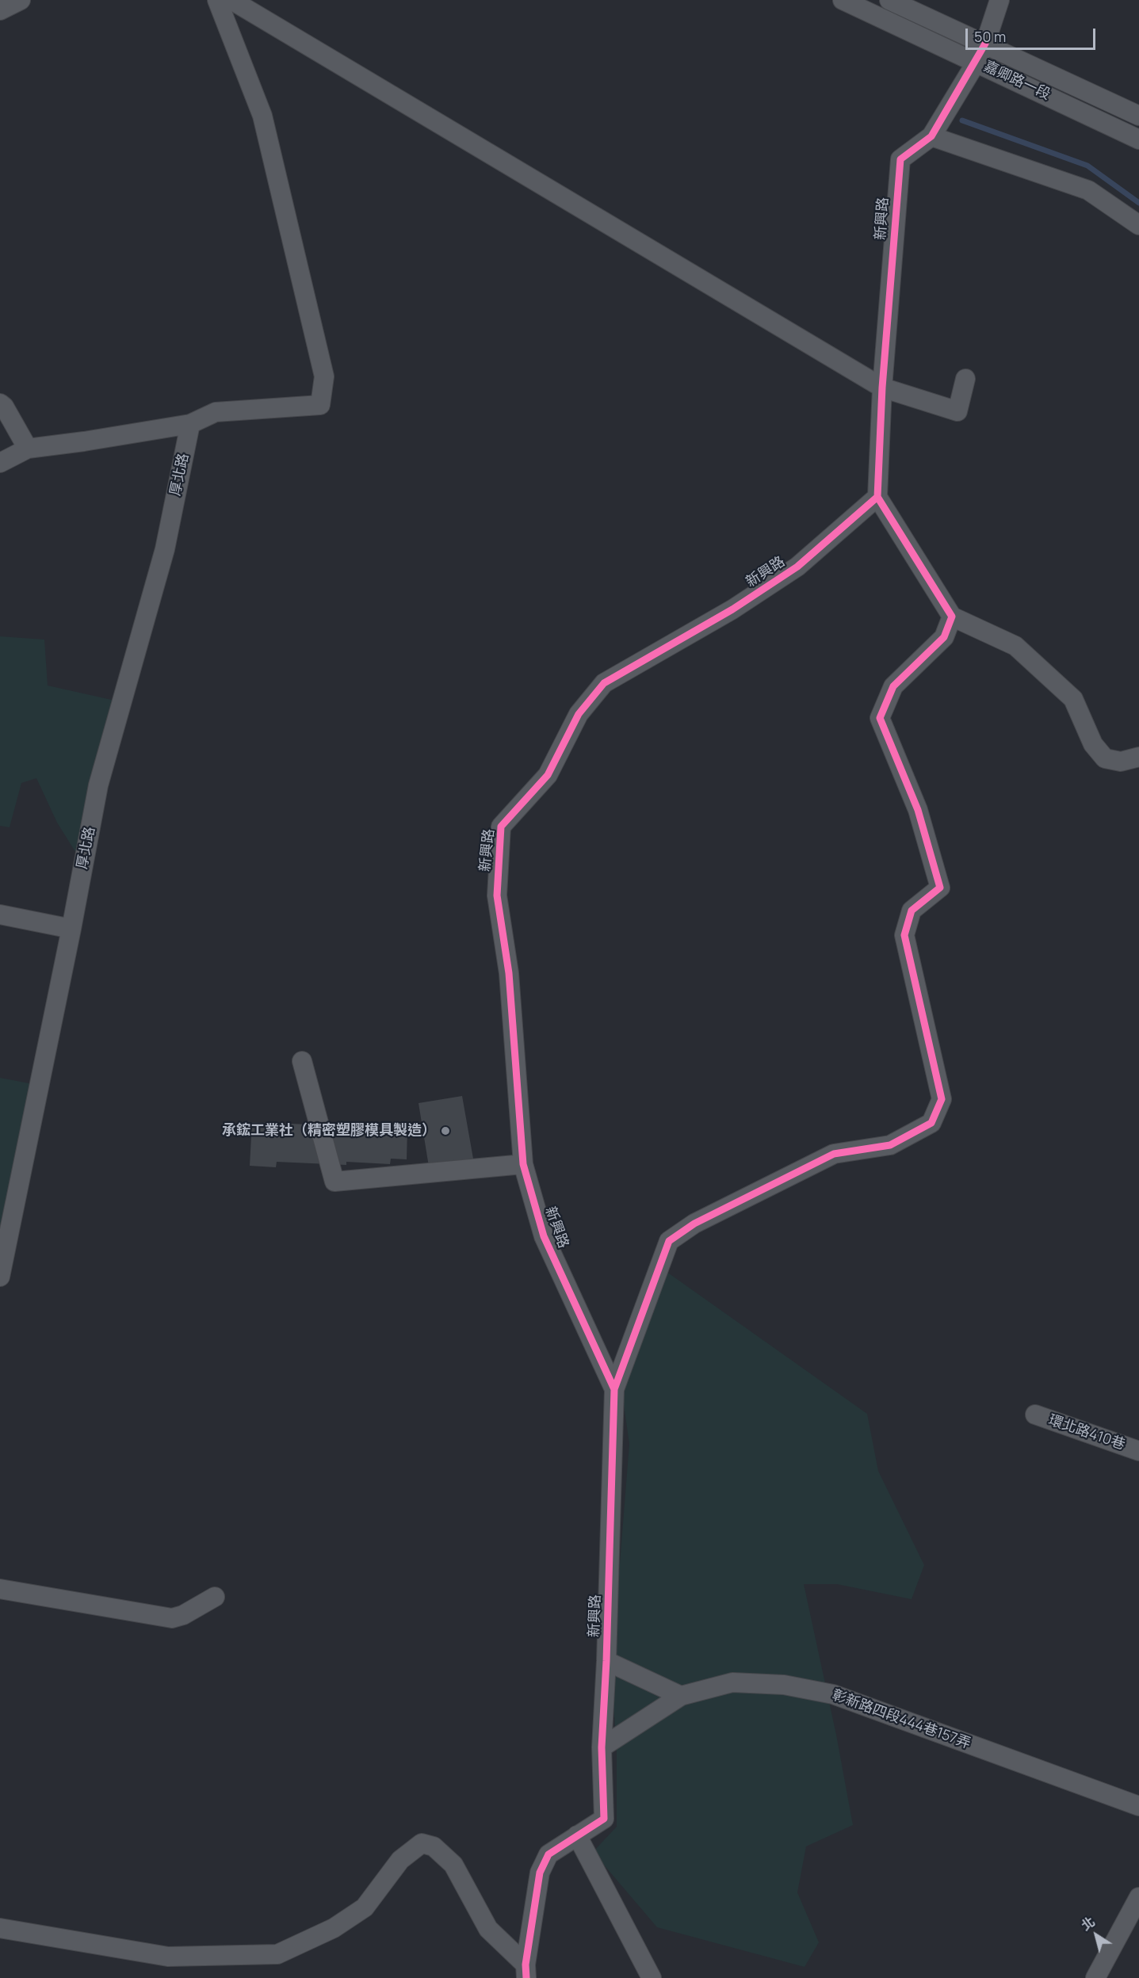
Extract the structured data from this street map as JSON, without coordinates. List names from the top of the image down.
{
  "streets": {
    "street": [
      "嘉卿路一段",
      "新興路",
      "厚北路",
      "環北路410巷",
      "彰新路四段444巷157弄"
    ]
  },
  "crossings": [
    ["嘉卿路一段", "新興路"],
    ["新興路", "彰新路四段444巷157弄"]
  ],
  "places": ["承鋐工業社（精密塑膠模具製造）"],
  "scale_bar": "50 m",
  "north": "top left"
}
